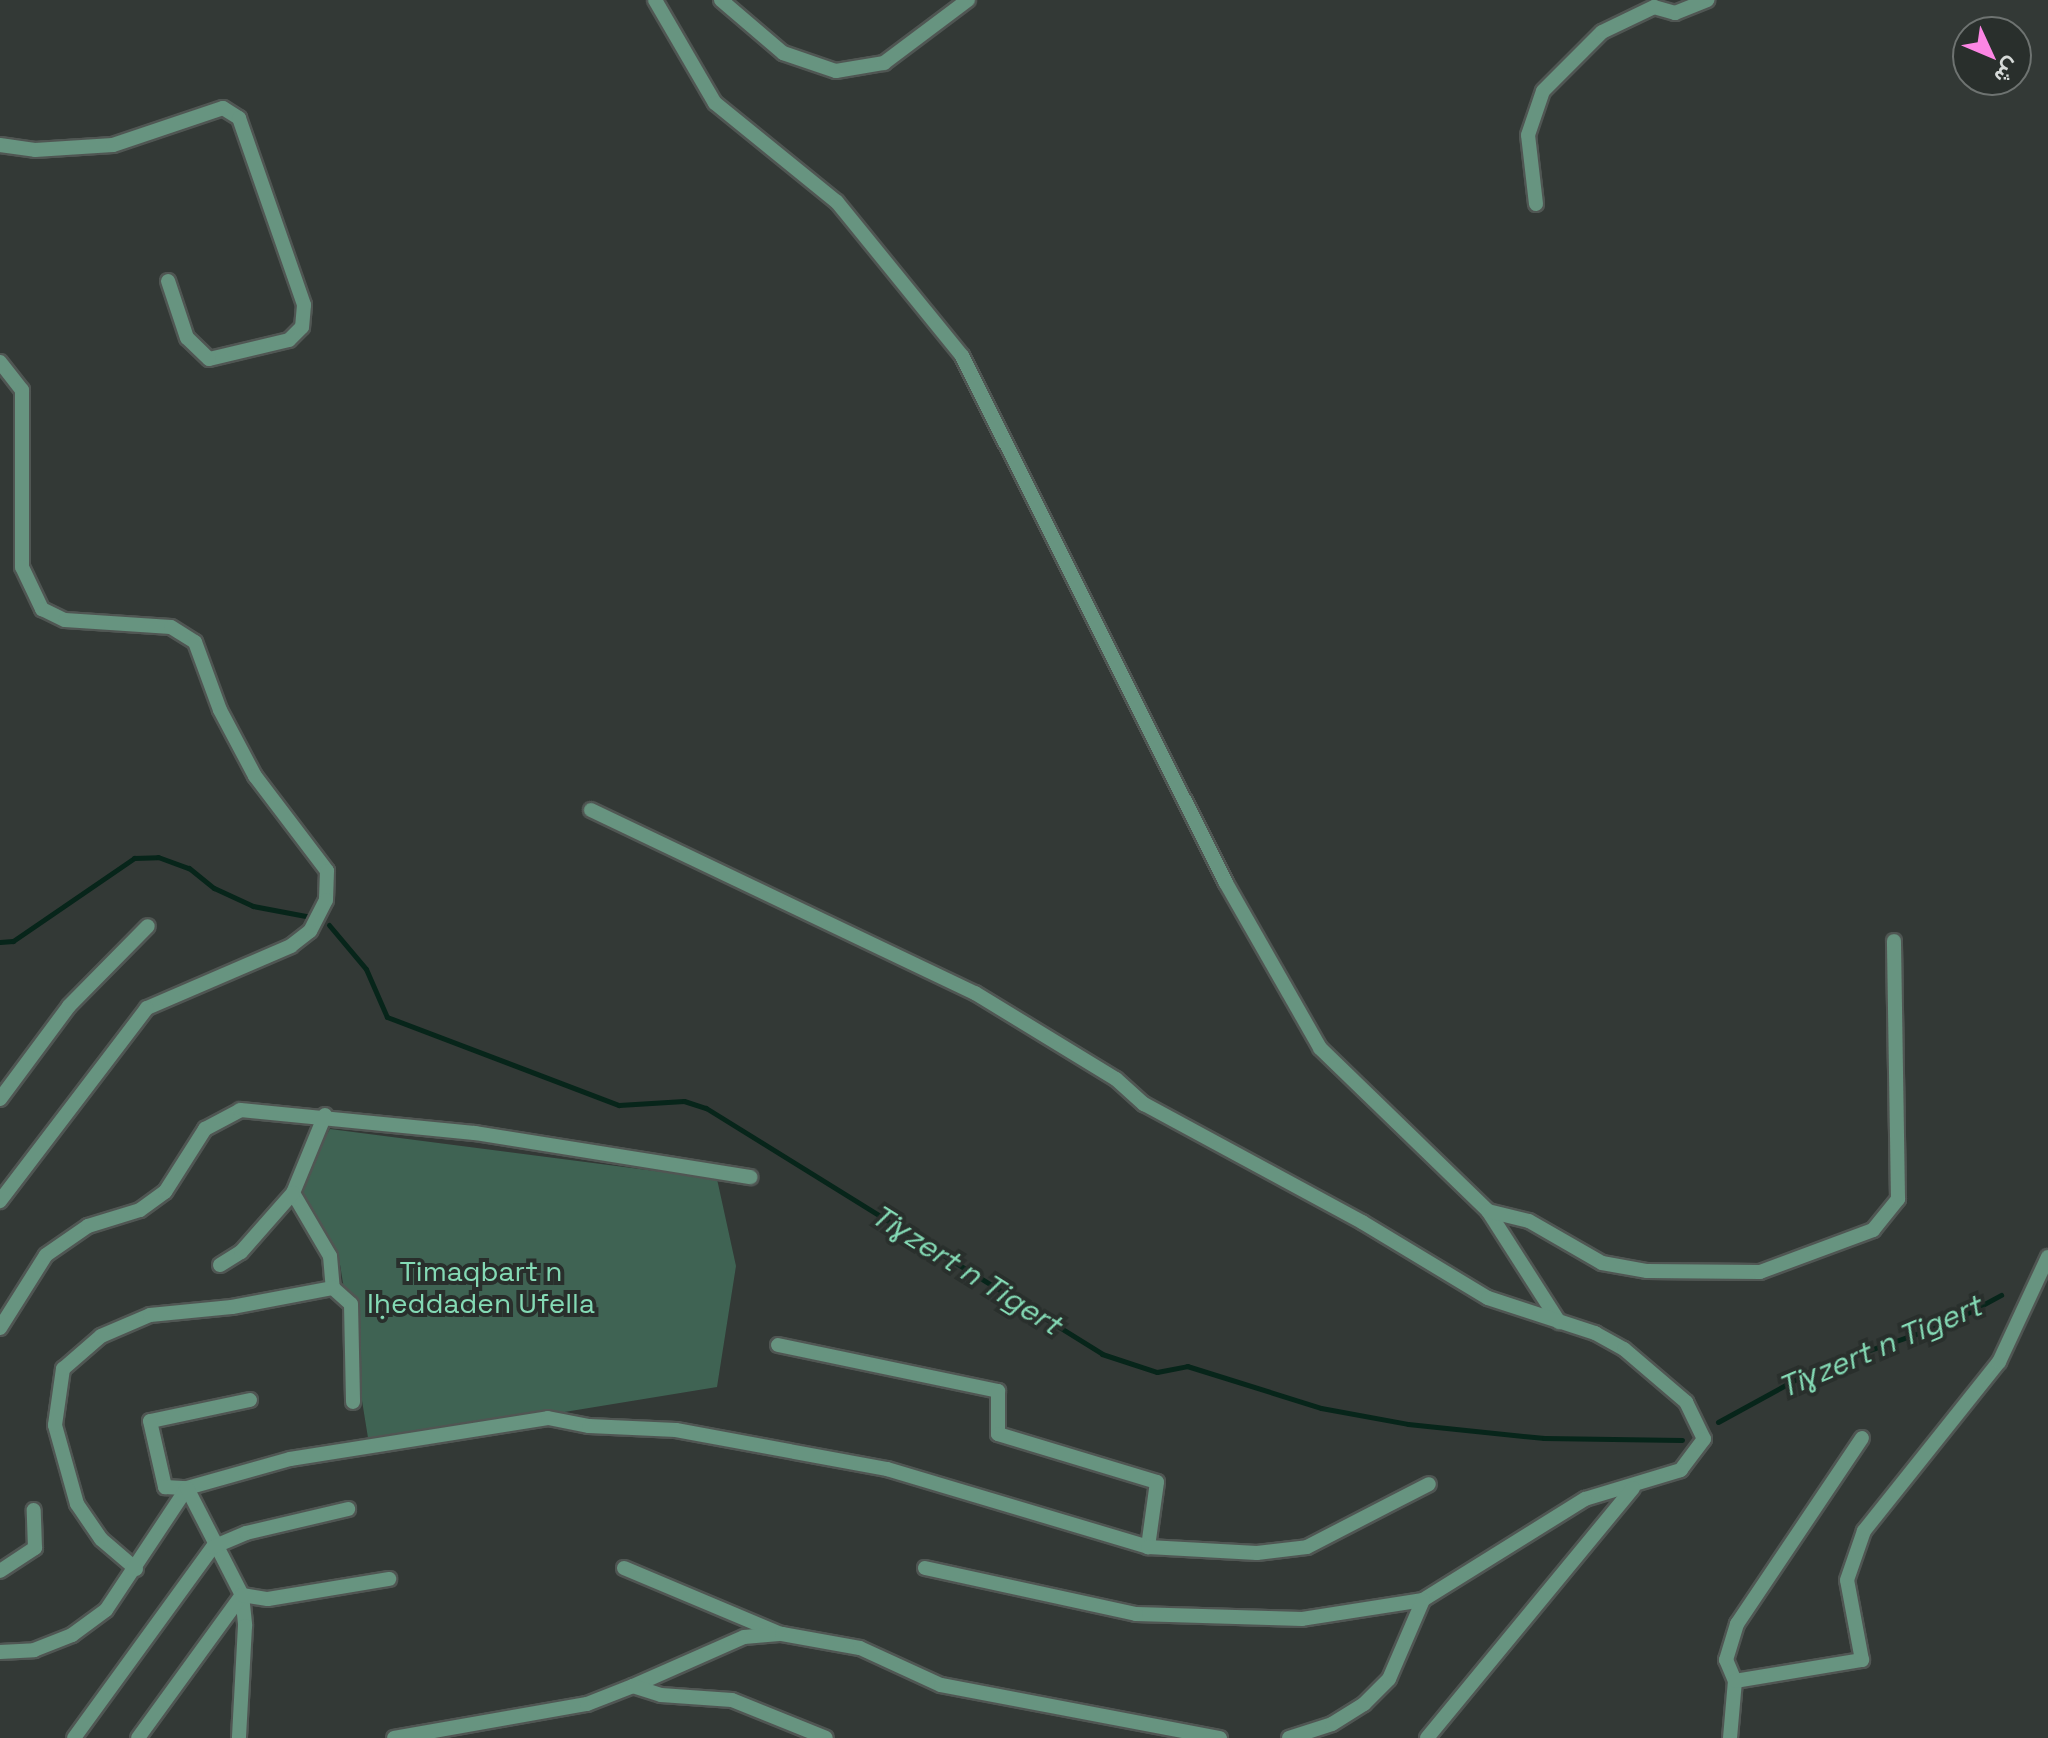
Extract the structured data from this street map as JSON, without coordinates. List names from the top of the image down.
{
  "water": ["Tiɣzert n Tigert"],
  "parks": ["Timaqbart n Iḥeddaden Ufella"],
  "north": "bottom right"
}
